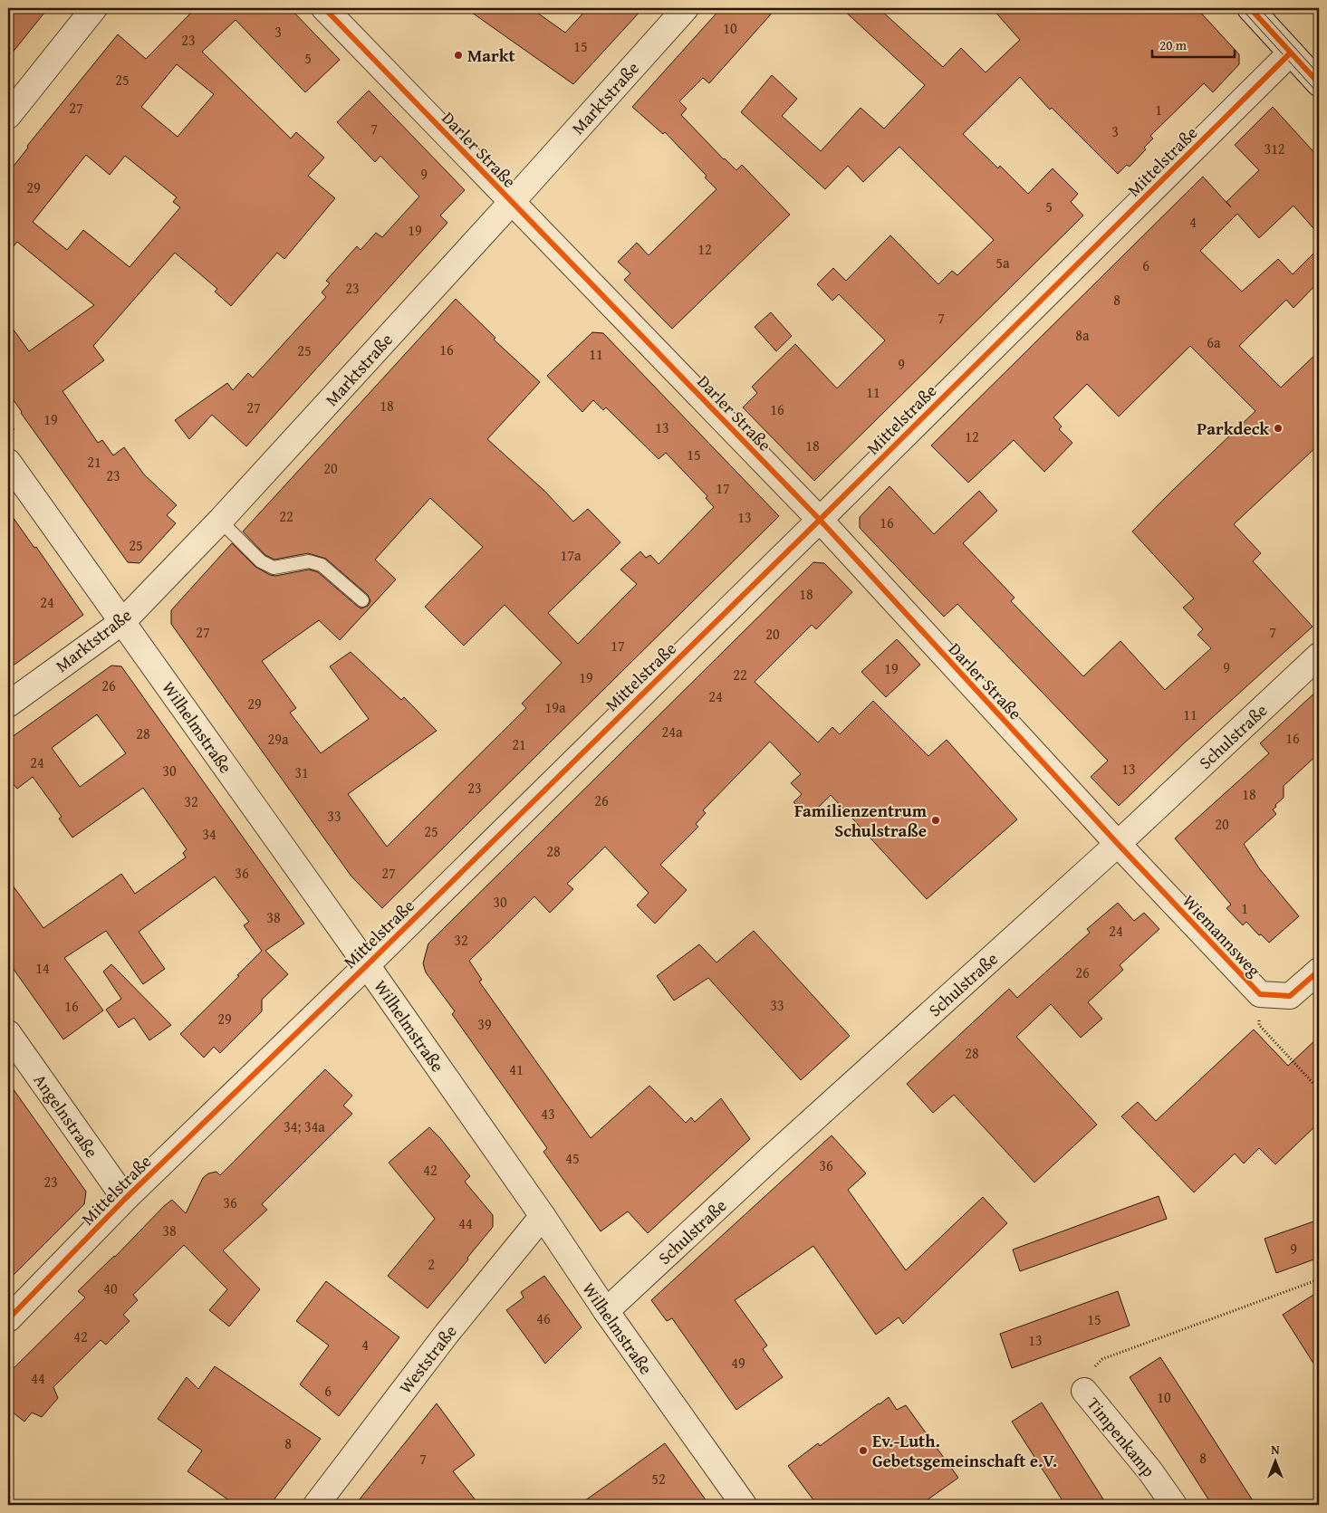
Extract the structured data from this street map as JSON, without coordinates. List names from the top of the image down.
{
  "streets": {
    "street": [
      "Marktstraße",
      "Darler Straße",
      "Mittelstraße",
      "Wilhelmstraße",
      "Schulstraße",
      "Wiemannsweg",
      "Angelnstraße",
      "Weststraße",
      "Timpenkamp"
    ]
  },
  "crossings": [
    ["Marktstraße", "Darler Straße"],
    ["Marktstraße", "Wilhelmstraße"],
    ["Darler Straße", "Mittelstraße"],
    ["Darler Straße", "Schulstraße"],
    ["Darler Straße", "Wiemannsweg"],
    ["Mittelstraße", "Wilhelmstraße"],
    ["Mittelstraße", "Angelnstraße"],
    ["Wilhelmstraße", "Schulstraße"],
    ["Wilhelmstraße", "Weststraße"],
    ["Schulstraße", "Wiemannsweg"]
  ],
  "places": [
    "Markt",
    "Parkdeck",
    "Familienzentrum Schulstraße",
    "Ev.-Luth. Gebetsgemeinschaft e.V."
  ],
  "house_numbers": [
    "10",
    "3",
    "23",
    "15",
    "5",
    "25",
    "27",
    "1",
    "7",
    "3",
    "312",
    "9",
    "29",
    "5",
    "4",
    "19",
    "12",
    "5a",
    "6",
    "23",
    "8",
    "7",
    "8a",
    "6a",
    "16",
    "25",
    "11",
    "9",
    "11",
    "18",
    "27",
    "16",
    "19",
    "13",
    "12",
    "18",
    "15",
    "21",
    "20",
    "23",
    "17",
    "22",
    "13",
    "16",
    "25",
    "17a",
    "18",
    "24",
    "27",
    "7",
    "20",
    "17",
    "9",
    "19",
    "22",
    "19",
    "26",
    "24",
    "29",
    "19a",
    "11",
    "24a",
    "28",
    "16",
    "29a",
    "21",
    "24",
    "13",
    "30",
    "31",
    "23",
    "18",
    "26",
    "32",
    "33",
    "20",
    "25",
    "34",
    "28",
    "36",
    "27",
    "30",
    "1",
    "38",
    "24",
    "32",
    "14",
    "26",
    "33",
    "16",
    "29",
    "39",
    "28",
    "41",
    "43",
    "34; 34a",
    "45",
    "36",
    "42",
    "23",
    "36",
    "44",
    "38",
    "9",
    "2",
    "40",
    "46",
    "15",
    "42",
    "13",
    "4",
    "49",
    "44",
    "6",
    "10",
    "8",
    "8",
    "7",
    "52"
  ],
  "scale_bar": "20 m",
  "north": "top"
}
